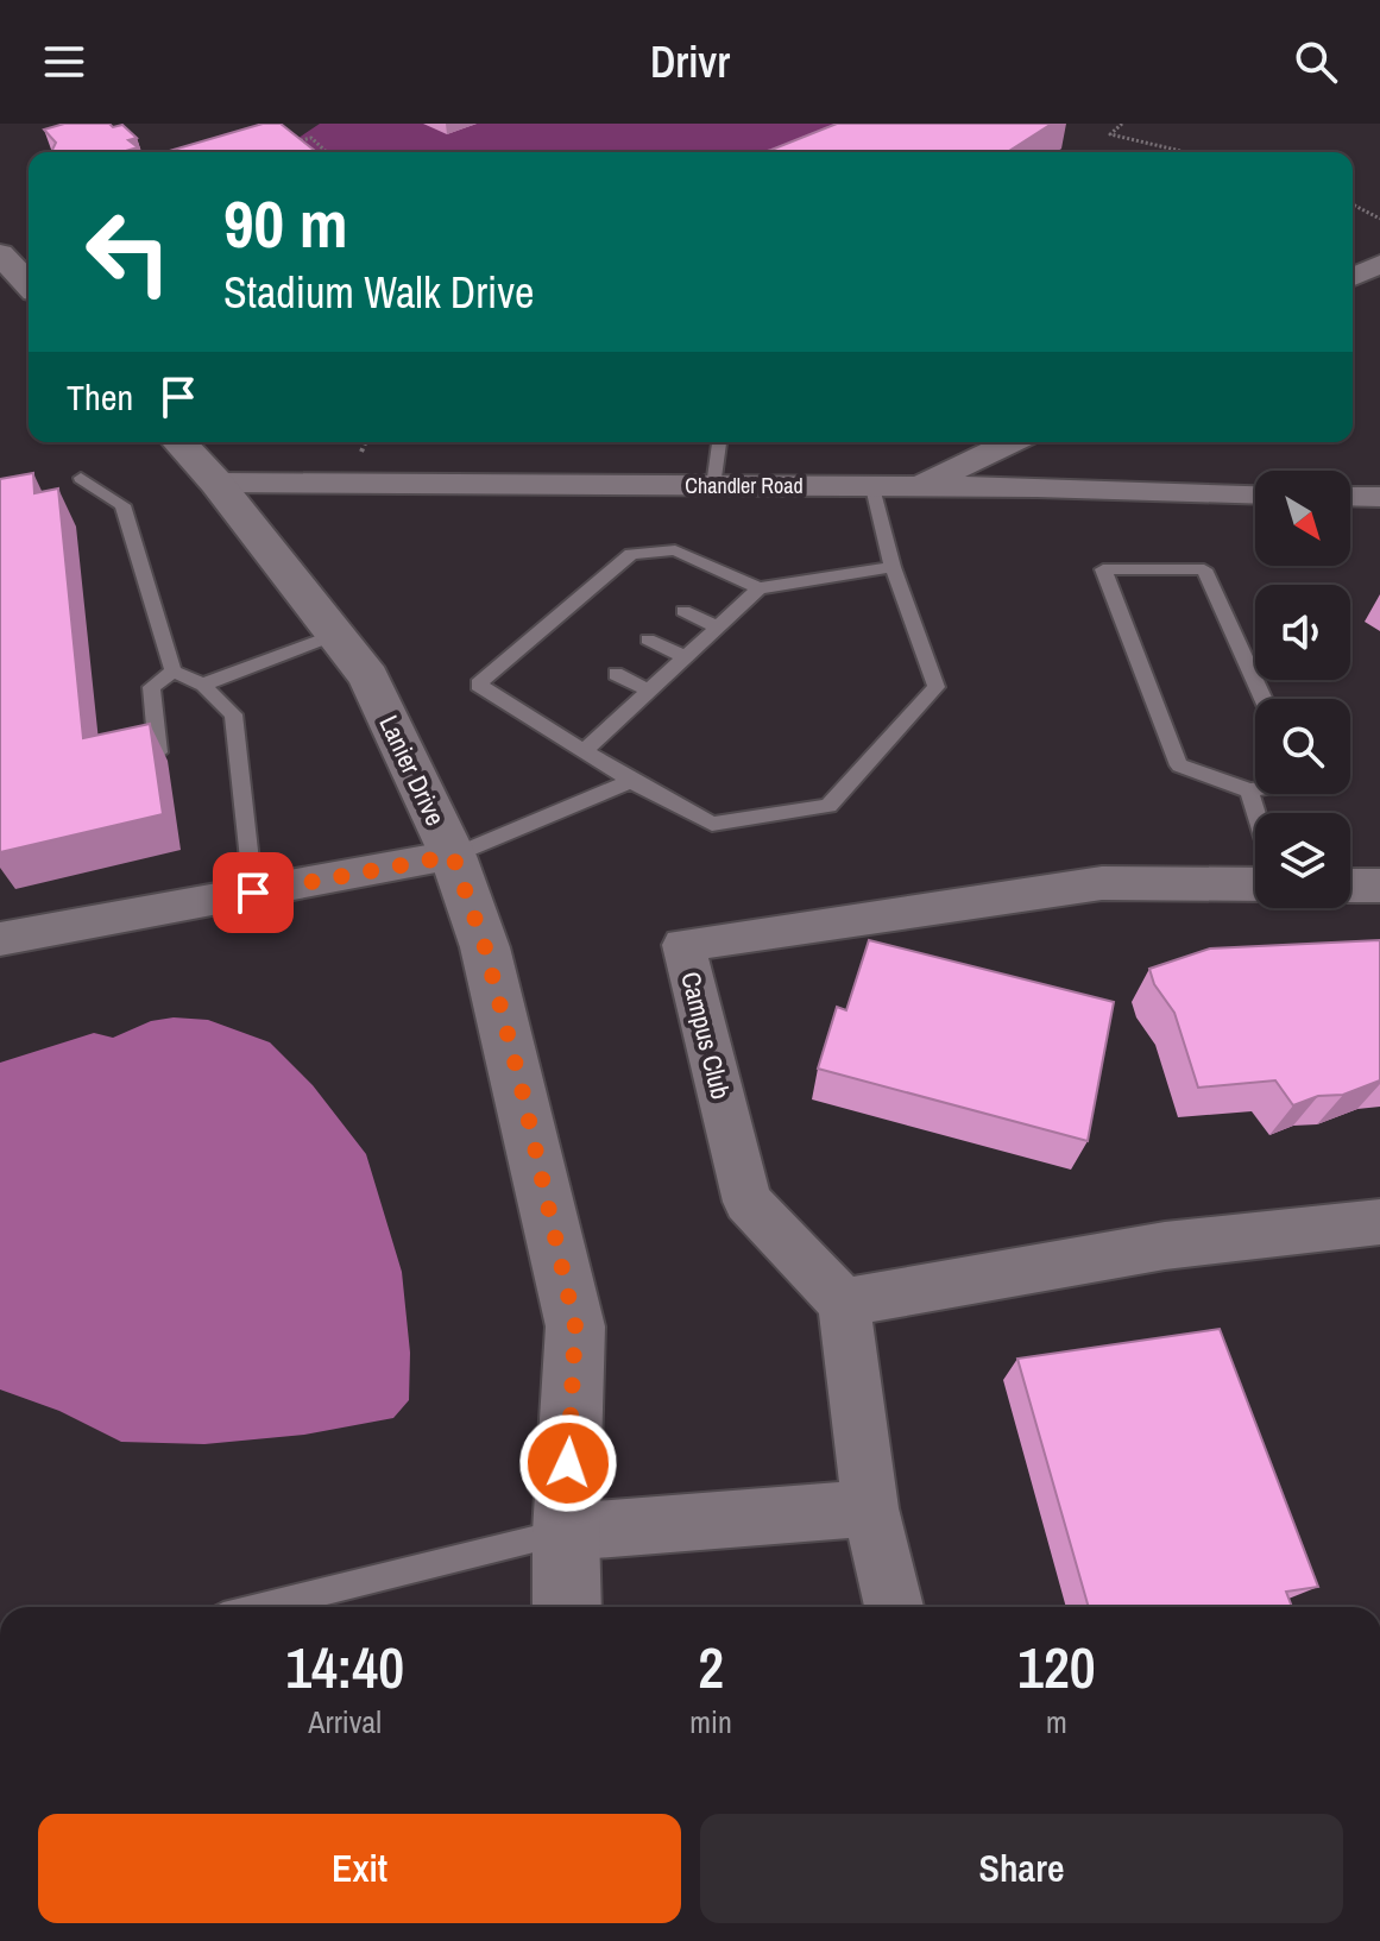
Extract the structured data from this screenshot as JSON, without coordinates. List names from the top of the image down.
{
  "streets": {
    "street": ["Chandler Road", "Lanier Drive", "Campus Club"]
  },
  "crossings": [
    ["Chandler Road", "Lanier Drive"]
  ],
  "north": "bottom right",
  "page": {
    "header": "Drivr",
    "turn": ["90 m", "Stadium Walk Drive"],
    "then": "Then",
    "eta": [
      "14:40",
      "Arrival",
      "2",
      "min",
      "120",
      "m"
    ],
    "buttons": ["Exit", "Share"]
  }
}
